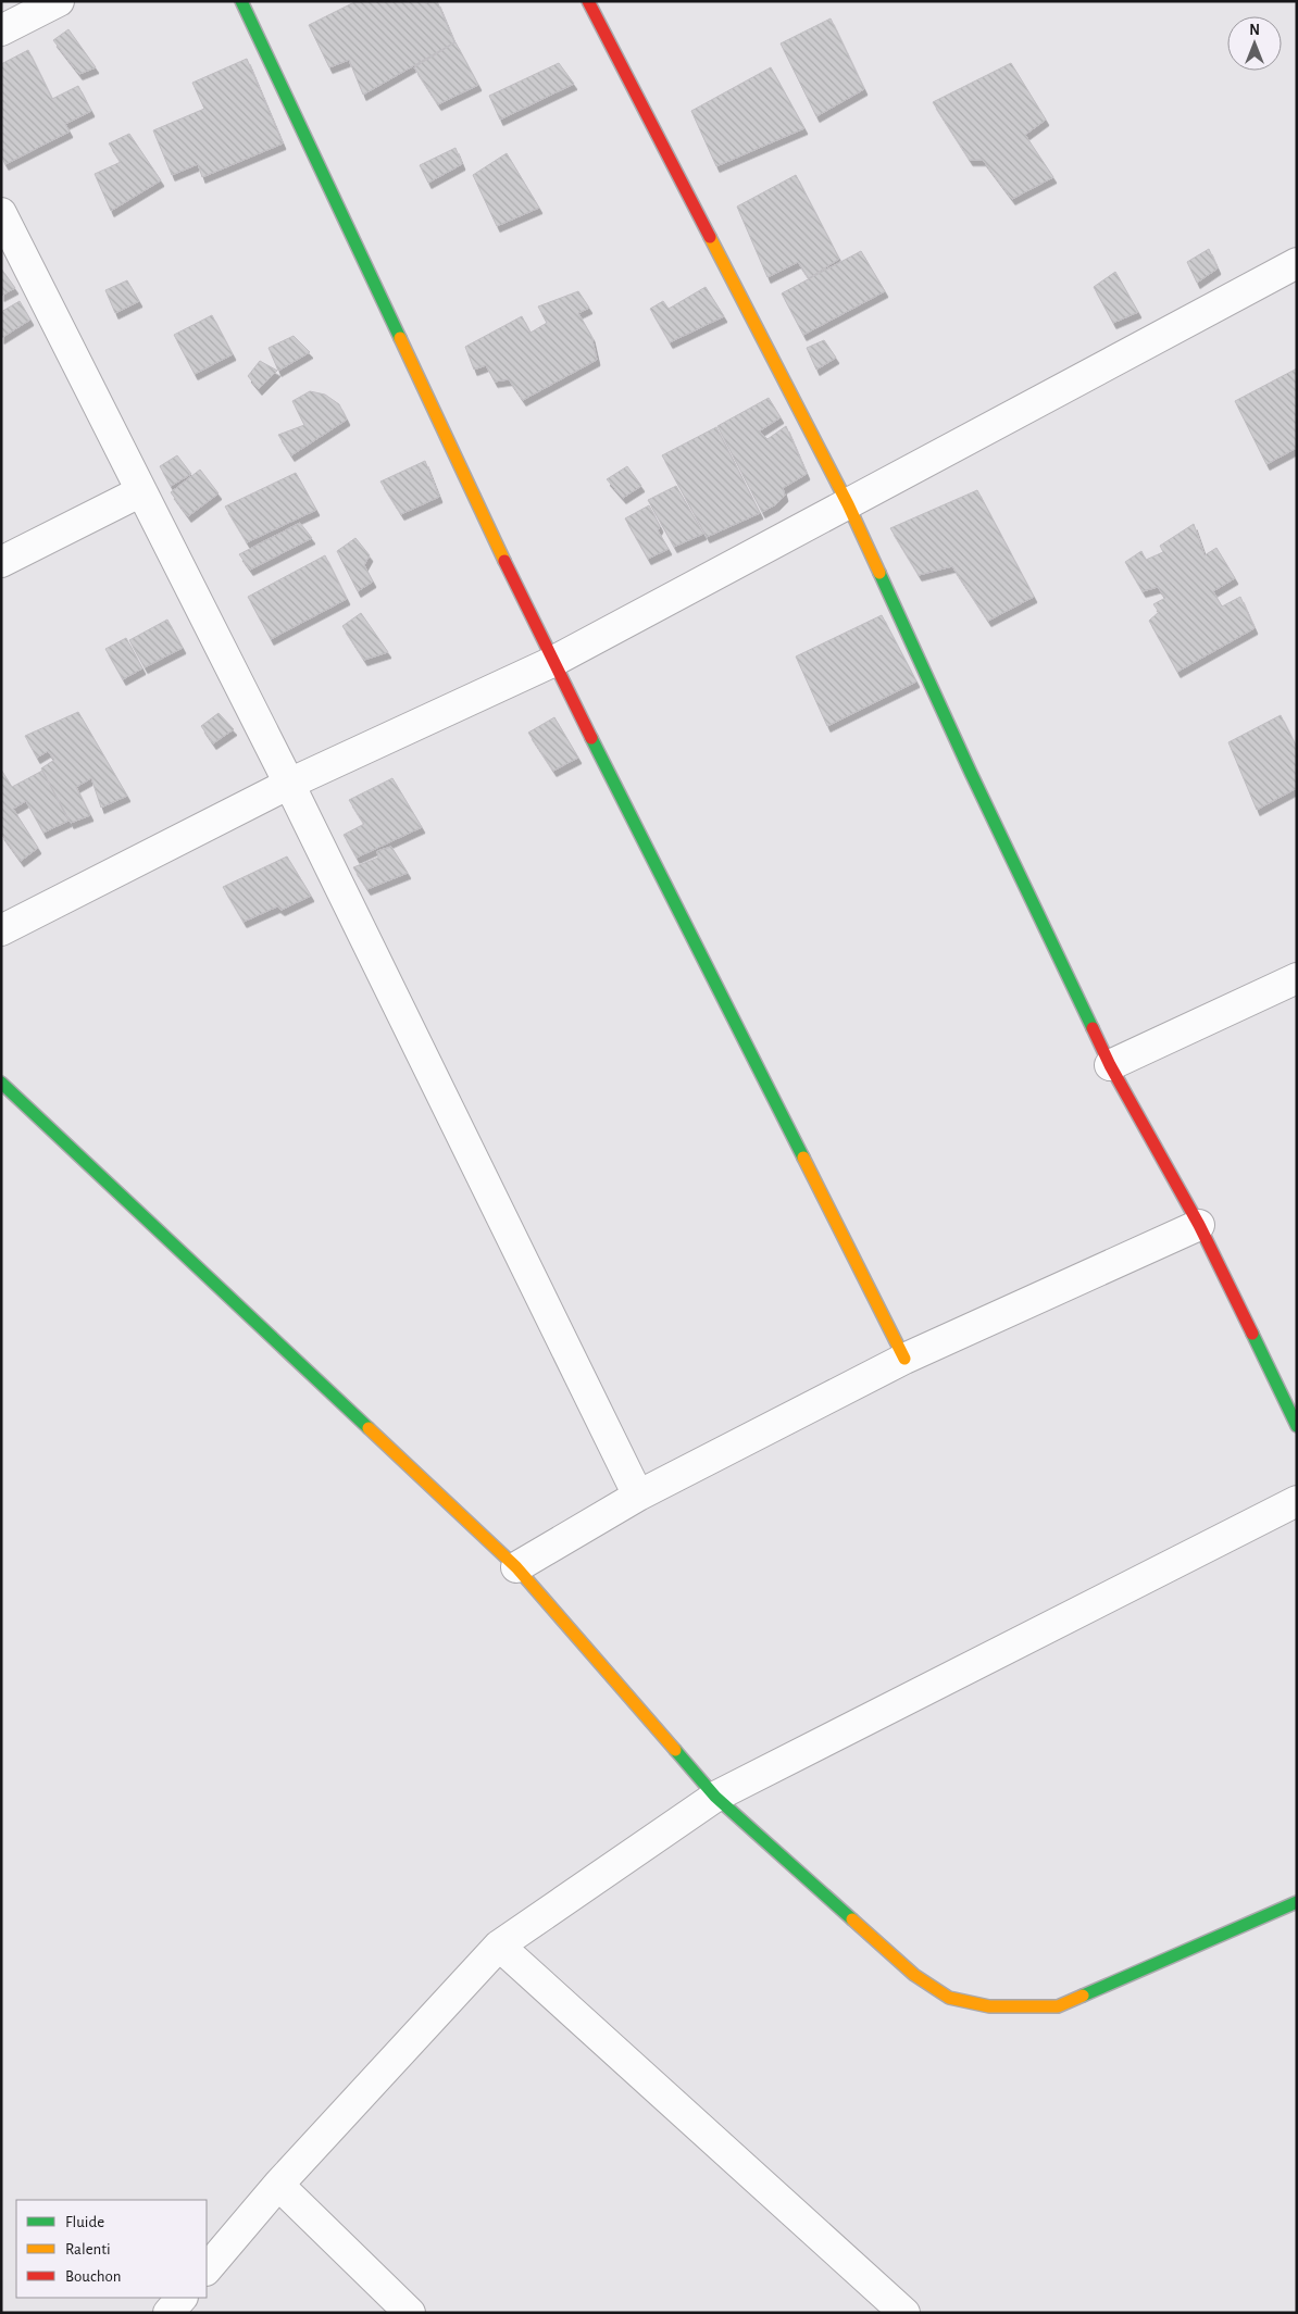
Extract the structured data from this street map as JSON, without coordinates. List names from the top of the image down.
{
  "legend": ["Fluide", "Ralenti", "Bouchon"],
  "north": "top"
}
